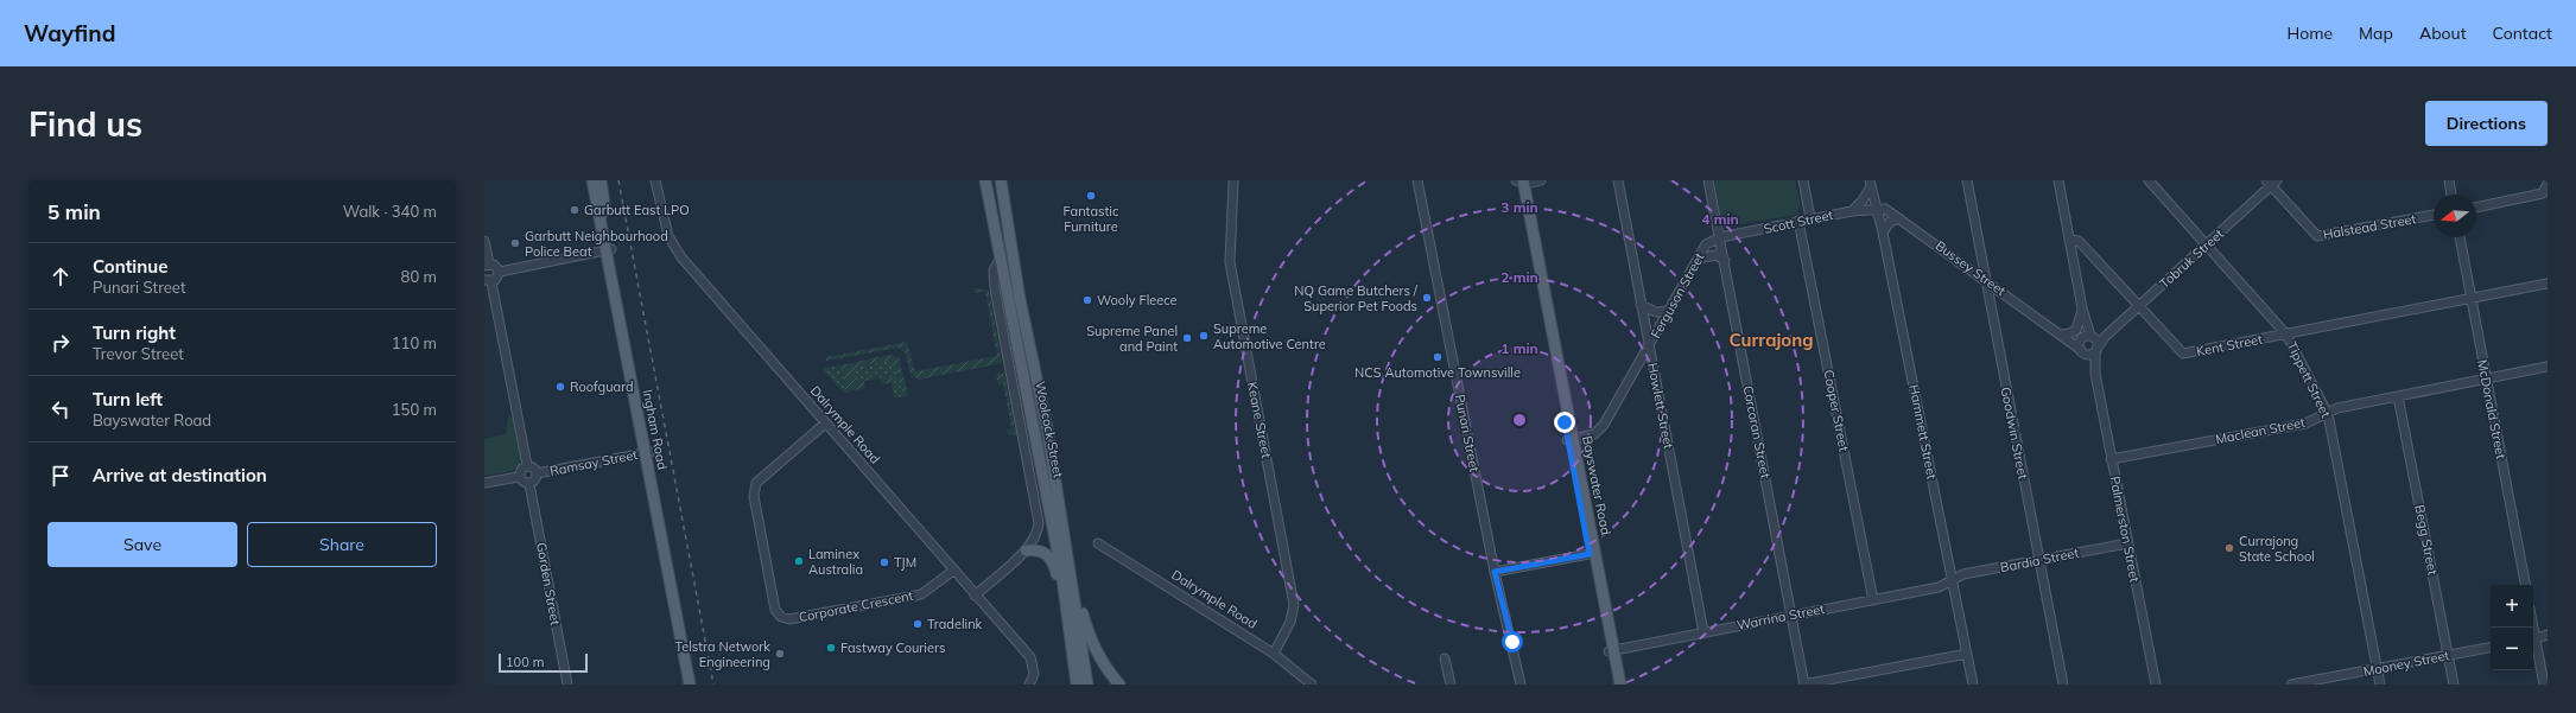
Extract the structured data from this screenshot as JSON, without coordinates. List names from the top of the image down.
{
  "streets": {
    "main road": ["Ingham Road", "Woolcock Street", "Bayswater Road"],
    "street": [
      "Scott Street",
      "Halstead Street",
      "Tobruk Street",
      "Bussey Street",
      "Ferguson Street",
      "Kent Street",
      "Tippett Street",
      "Howlett Street",
      "McDonald Street",
      "Cooper Street",
      "Keane Street",
      "Dalrymple Road",
      "Maclean Street",
      "Corcoran Street",
      "Hammett Street",
      "Punari Street",
      "Goodwin Street",
      "Ramsay Street",
      "Palmerston Street",
      "Begg Street",
      "Bardia Street",
      "Gorden Street",
      "Corporate Crescent",
      "Warrina Street",
      "Mooney Street"
    ]
  },
  "crossings": [
    ["Scott Street", "Bussey Street"],
    ["Scott Street", "Ferguson Street"],
    ["Scott Street", "Cooper Street"],
    ["Scott Street", "Corcoran Street"],
    ["Scott Street", "Hammett Street"],
    ["Halstead Street", "Tobruk Street"],
    ["Tobruk Street", "Kent Street"],
    ["Tobruk Street", "Tippett Street"],
    ["Tobruk Street", "Palmerston Street"],
    ["Bussey Street", "Hammett Street"],
    ["Bussey Street", "Goodwin Street"],
    ["Bussey Street", "Palmerston Street"],
    ["Ferguson Street", "Howlett Street"],
    ["Ferguson Street", "Corcoran Street"],
    ["Ferguson Street", "Bayswater Road"],
    ["Kent Street", "Tippett Street"],
    ["Kent Street", "McDonald Street"],
    ["Kent Street", "Palmerston Street"],
    ["Tippett Street", "Maclean Street"],
    ["Tippett Street", "Mooney Street"],
    ["Howlett Street", "Warrina Street"],
    ["McDonald Street", "Maclean Street"],
    ["Cooper Street", "Warrina Street"],
    ["Keane Street", "Dalrymple Road"],
    ["Dalrymple Road", "Corporate Crescent"],
    ["Ingham Road", "Ramsay Street"],
    ["Maclean Street", "Palmerston Street"],
    ["Maclean Street", "Begg Street"],
    ["Corcoran Street", "Warrina Street"],
    ["Hammett Street", "Bardia Street"],
    ["Hammett Street", "Warrina Street"],
    ["Goodwin Street", "Bardia Street"],
    ["Ramsay Street", "Gorden Street"],
    ["Bayswater Road", "Warrina Street"],
    ["Palmerston Street", "Bardia Street"],
    ["Begg Street", "Mooney Street"],
    ["Bardia Street", "Warrina Street"]
  ],
  "districts": ["Currajong"],
  "places": [
    "Fantastic Furniture",
    "Garbutt East LPO",
    "Garbutt Neighbourhood Police Beat",
    "NQ Game Butchers / Superior Pet Foods",
    "Wooly Fleece",
    "Supreme Automotive Centre",
    "Supreme Panel and Paint",
    "NCS Automotive Townsville",
    "Roofguard",
    "Currajong State School",
    "Laminex Australia",
    "TJM",
    "Tradelink",
    "Fastway Couriers",
    "Telstra Network Engineering"
  ],
  "scale_bar": "100 m",
  "north": "left",
  "page": {
    "header": "Wayfind",
    "nav": [
      "Home",
      "Map",
      "About",
      "Contact"
    ],
    "buttons": [
      "Directions",
      ["Save", "Share"]
    ],
    "title": "Find us",
    "heading": ["5 min", "Walk · 340 m"],
    "list": [
      ["Continue", "Punari Street", "80 m"],
      ["Turn right", "Trevor Street", "110 m"],
      ["Turn left", "Bayswater Road", "150 m"],
      "Arrive at destination"
    ],
    "map_buttons": ["+", "−"],
    "scale": "100 m"
  },
  "rings": [
    "3 min",
    "4 min",
    "2 min",
    "1 min"
  ]
}
